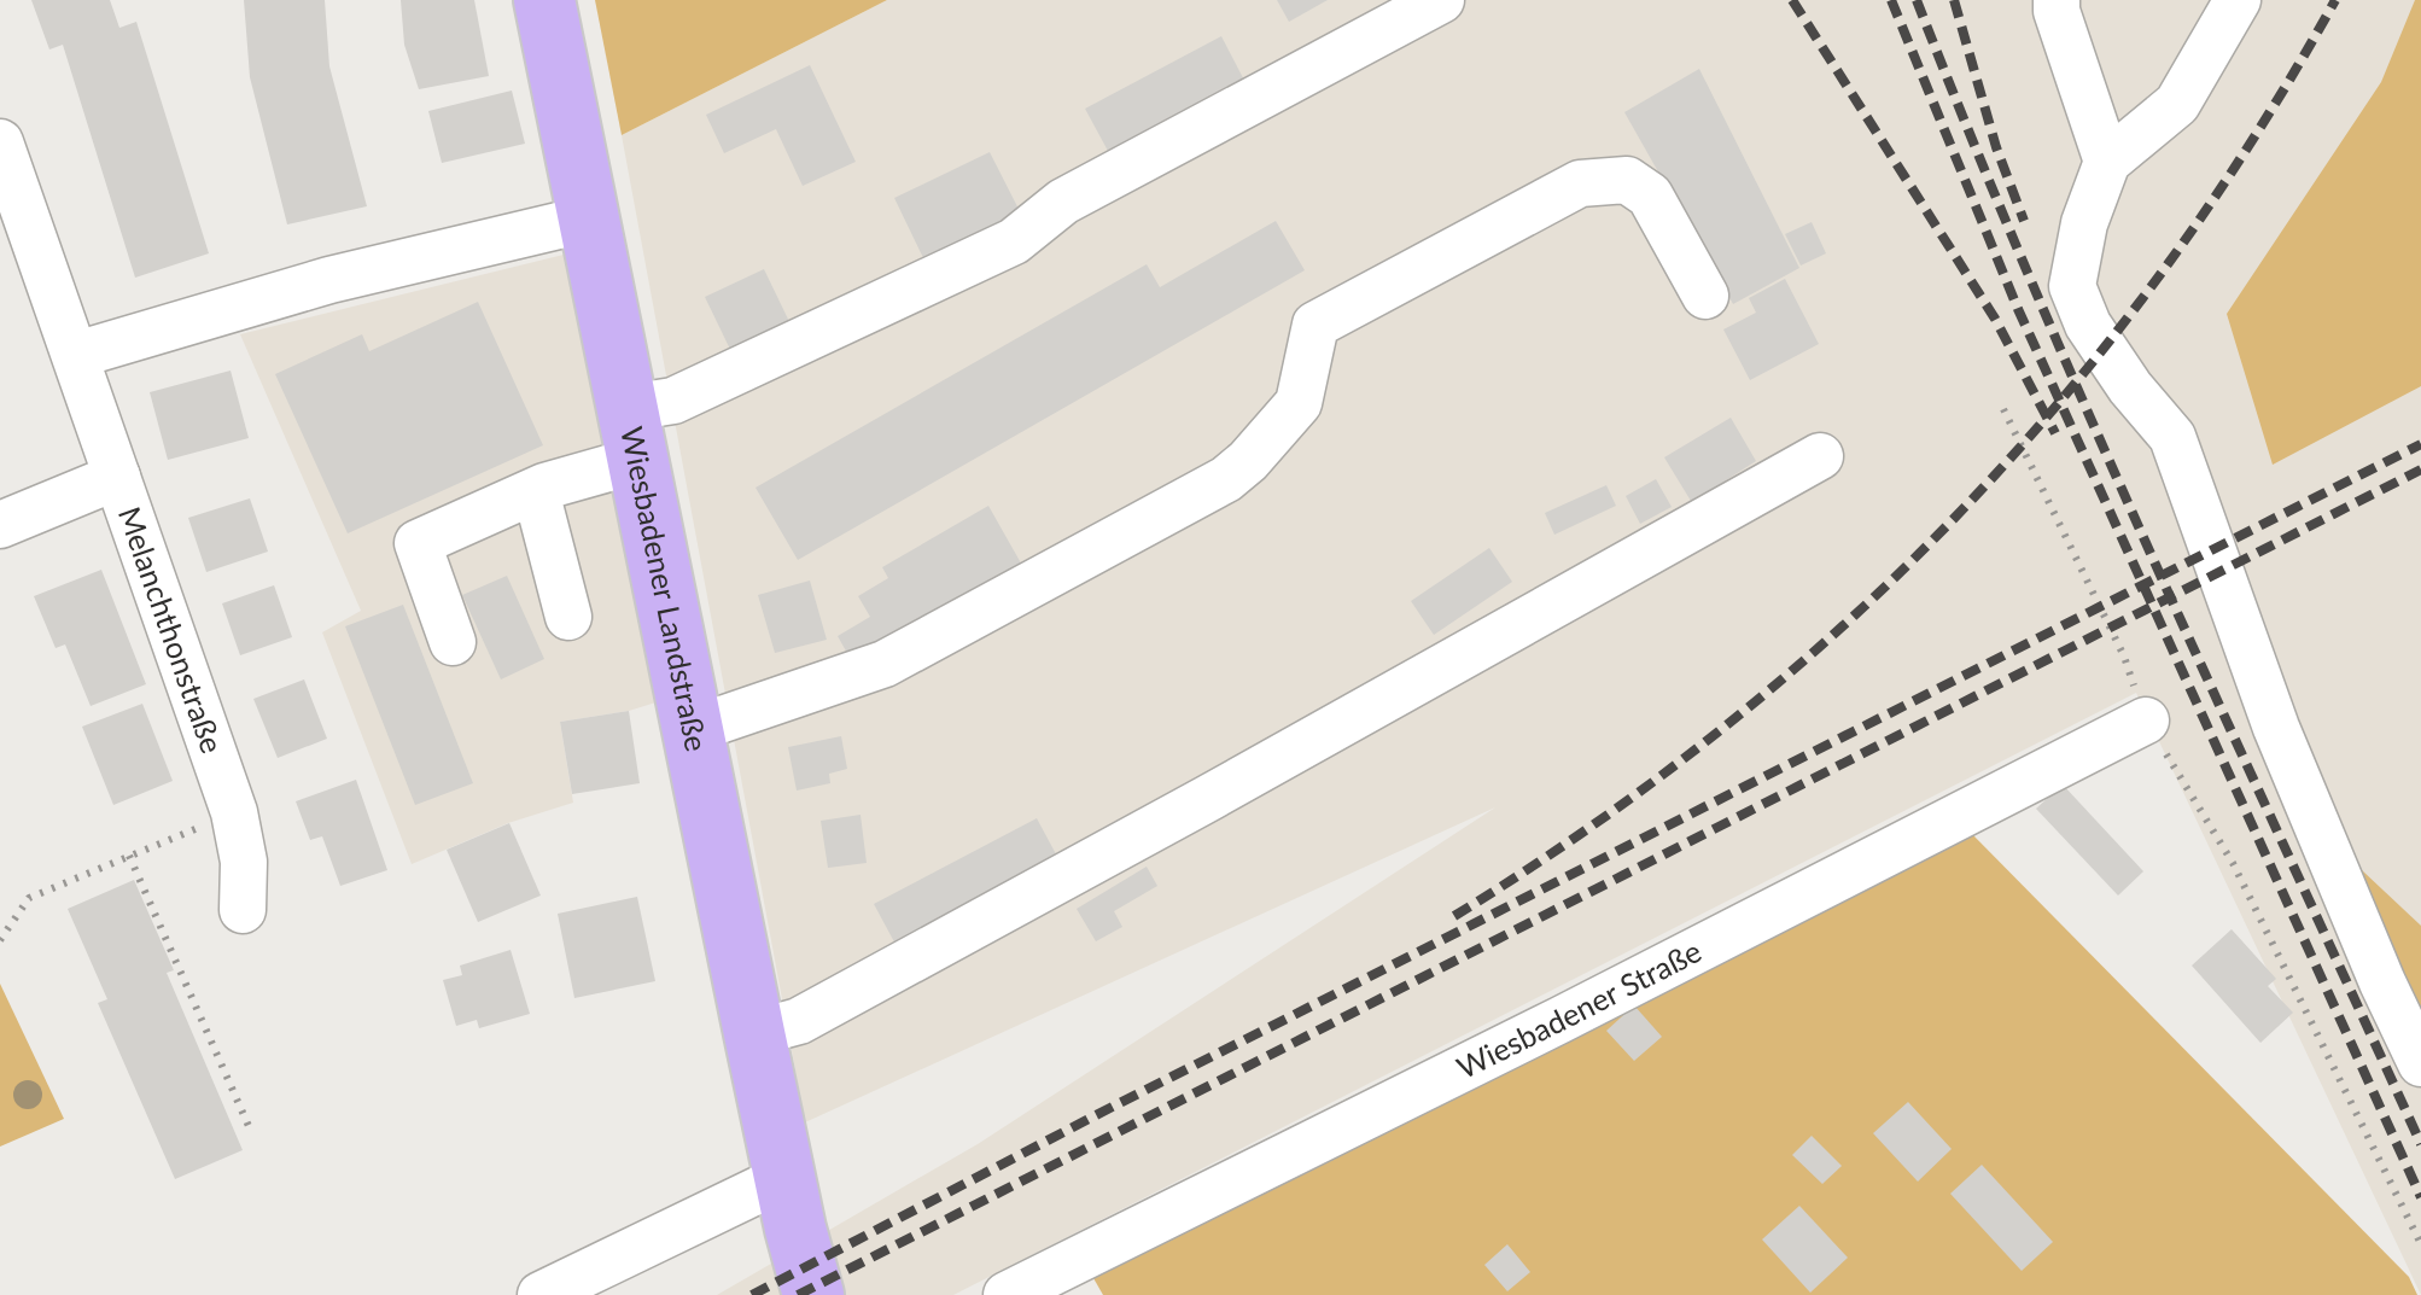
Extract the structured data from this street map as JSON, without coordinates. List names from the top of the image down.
{
  "streets": {
    "main road": ["Wiesbadener Landstraße"],
    "street": ["Melanchthonstraße", "Wiesbadener Straße"]
  }
}
